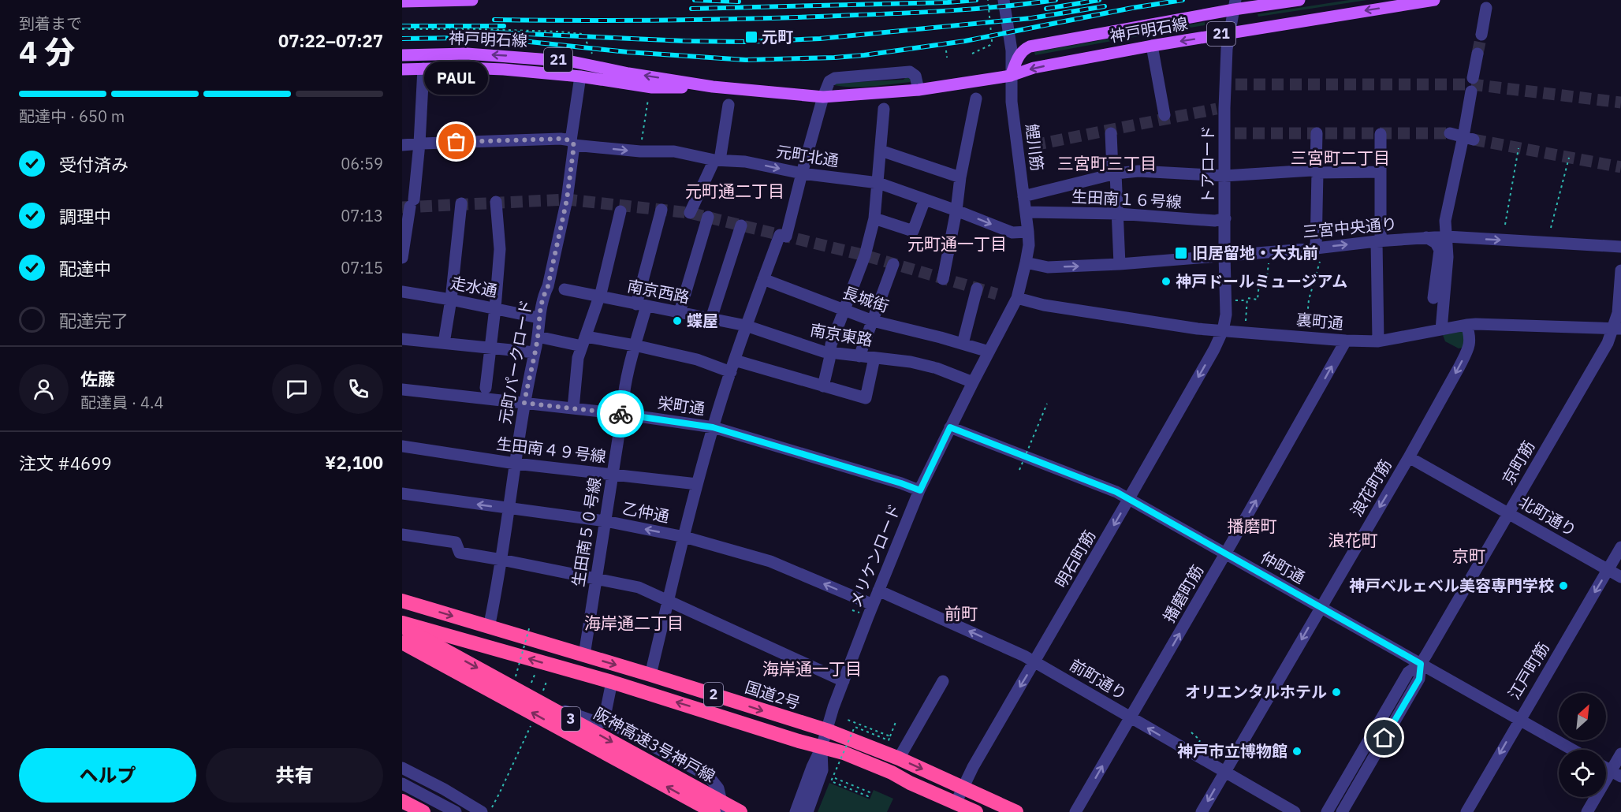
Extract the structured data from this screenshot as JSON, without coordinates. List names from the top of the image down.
{
  "streets": {
    "highway": [
      "2",
      "国道2号",
      "3",
      "阪神高速3号神戸線"
    ],
    "main road": ["神戸明石線", "21"],
    "street": [
      "鯉川筋",
      "元町北通",
      "トアロード",
      "生田南１６号線",
      "三宮中央通り",
      "走水通",
      "南京西路",
      "長城街",
      "裏町通",
      "南京東路",
      "元町パークロード",
      "栄町通",
      "生田南４９号線",
      "京町筋",
      "浪花町筋",
      "乙仲通",
      "北町通り",
      "生田南５０号線",
      "メリケンロード",
      "明石町筋",
      "仲町通",
      "播磨町筋",
      "江戸町筋",
      "前町通り"
    ]
  },
  "crossings": [
    ["神戸明石線", "鯉川筋"],
    ["神戸明石線", "トアロード"],
    ["神戸明石線", "元町パークロード"],
    ["鯉川筋", "元町北通"],
    ["鯉川筋", "生田南１６号線"],
    ["鯉川筋", "三宮中央通り"],
    ["鯉川筋", "裏町通"],
    ["鯉川筋", "メリケンロード"],
    ["元町北通", "元町パークロード"],
    ["トアロード", "生田南１６号線"],
    ["トアロード", "三宮中央通り"],
    ["トアロード", "裏町通"],
    ["トアロード", "明石町筋"],
    ["走水通", "元町パークロード"],
    ["南京西路", "南京東路"],
    ["南京西路", "元町パークロード"],
    ["南京西路", "生田南５０号線"],
    ["長城街", "メリケンロード"],
    ["裏町通", "京町筋"],
    ["裏町通", "浪花町筋"],
    ["裏町通", "メリケンロード"],
    ["裏町通", "明石町筋"],
    ["裏町通", "播磨町筋"],
    ["南京東路", "メリケンロード"],
    ["元町パークロード", "栄町通"],
    ["元町パークロード", "生田南４９号線"],
    ["元町パークロード", "乙仲通"],
    ["元町パークロード", "国道2号"],
    ["栄町通", "生田南５０号線"],
    ["栄町通", "メリケンロード"],
    ["生田南４９号線", "生田南５０号線"],
    ["京町筋", "北町通り"],
    ["京町筋", "仲町通"],
    ["浪花町筋", "北町通り"],
    ["浪花町筋", "仲町通"],
    ["浪花町筋", "前町通り"],
    ["乙仲通", "生田南５０号線"],
    ["乙仲通", "メリケンロード"],
    ["北町通り", "江戸町筋"],
    ["生田南５０号線", "国道2号"],
    ["メリケンロード", "仲町通"],
    ["メリケンロード", "前町通り"],
    ["メリケンロード", "2"],
    ["メリケンロード", "国道2号"],
    ["明石町筋", "仲町通"],
    ["明石町筋", "前町通り"],
    ["明石町筋", "2"],
    ["明石町筋", "国道2号"],
    ["仲町通", "播磨町筋"],
    ["仲町通", "江戸町筋"],
    ["播磨町筋", "前町通り"]
  ],
  "one_way": [
    "元町北通",
    "浪花町筋",
    "明石町筋",
    "播磨町筋",
    "江戸町筋",
    "前町通り"
  ],
  "districts": [
    "三宮町二丁目",
    "三宮町三丁目",
    "元町通二丁目",
    "元町通一丁目",
    "播磨町",
    "浪花町",
    "京町",
    "前町",
    "海岸通二丁目",
    "海岸通一丁目"
  ],
  "places": {
    "transit": ["元町", "旧居留地・大丸前"],
    "other": [
      "PAUL",
      "神戸ドールミュージアム",
      "蝶屋",
      "神戸ベルェベル美容専門学校",
      "オリエンタルホテル",
      "神戸市立博物館"
    ]
  },
  "north": "top right",
  "page": {
    "heading": ["4 分", "到着まで", "07:22–07:27"],
    "panel": [
      "佐藤",
      "配達員 · 4.4",
      "注文 #4699",
      "¥2,100"
    ],
    "bubble": "PAUL",
    "bar": "配達中 · 650 m",
    "list": [
      ["受付済み", "06:59"],
      ["調理中", "07:13"],
      ["配達中", "07:15"],
      "配達完了"
    ],
    "buttons": ["ヘルプ", "共有"]
  }
}
